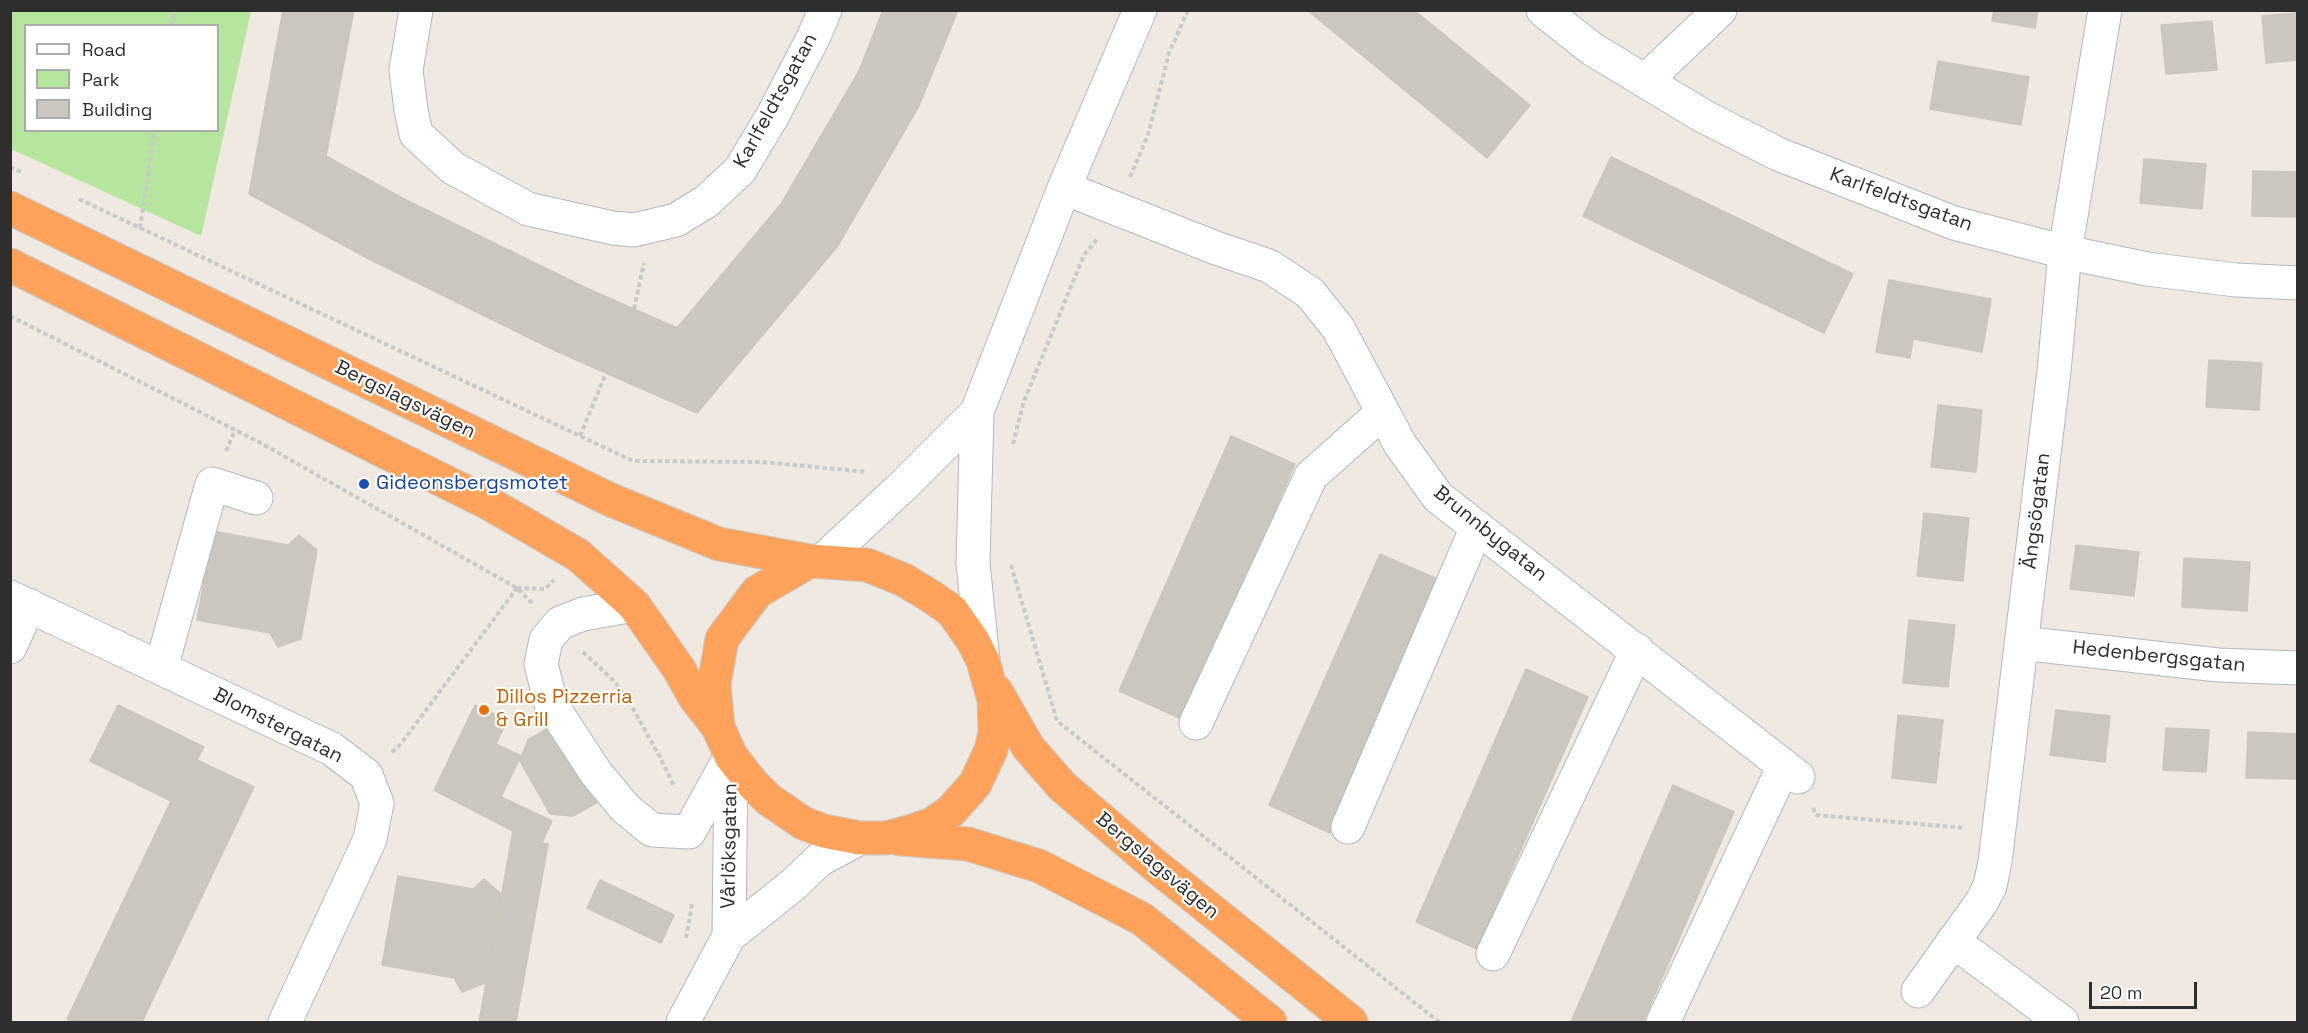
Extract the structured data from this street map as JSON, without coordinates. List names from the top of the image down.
{
  "streets": {
    "highway": ["Bergslagsvägen"],
    "street": [
      "Karlfeldtsgatan",
      "Ängsögatan",
      "Brunnbygatan",
      "Hedenbergsgatan",
      "Blomstergatan",
      "Vårlöksgatan"
    ]
  },
  "crossings": [
    ["Karlfeldtsgatan", "Ängsögatan"],
    ["Ängsögatan", "Hedenbergsgatan"]
  ],
  "places": ["Gideonsbergsmotet", "Dillos Pizzerria & Grill"],
  "legend": ["Road", "Park", "Building"],
  "scale_bar": "20 m"
}
